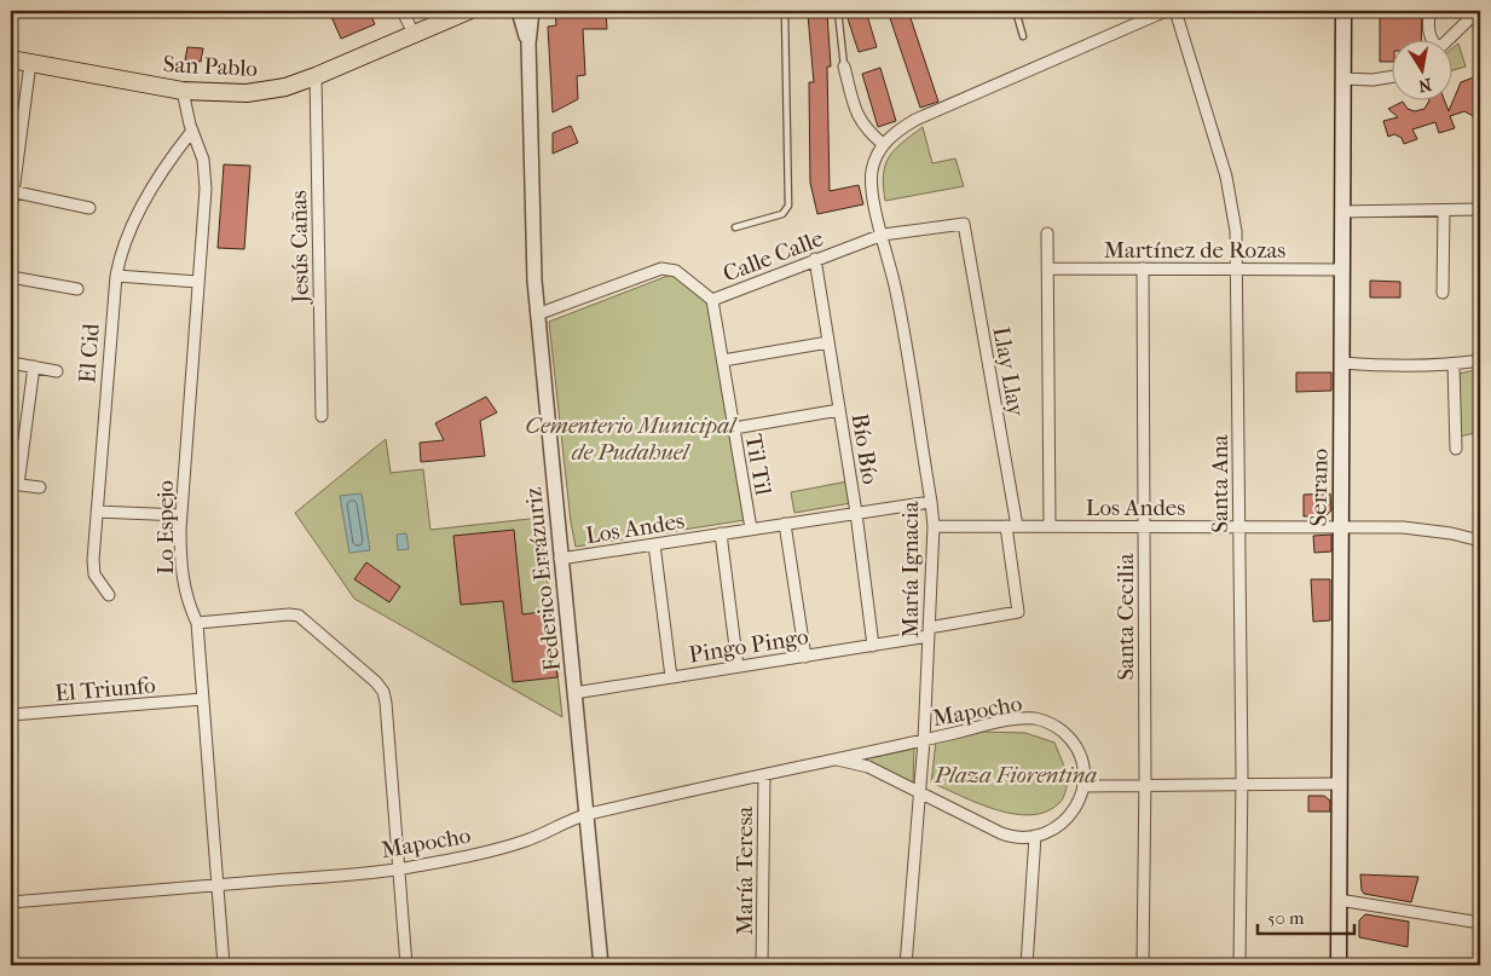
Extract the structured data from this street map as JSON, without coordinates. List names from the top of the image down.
{
  "streets": {
    "main road": ["San Pablo", "Serrano"],
    "street": [
      "Jesús Cañas",
      "Martínez de Rozas",
      "Calle Calle",
      "El Cid",
      "Llay Llay",
      "Bío Bío",
      "Til Til",
      "Santa Ana",
      "Los Andes",
      "Lo Espejo",
      "María Ignacia",
      "Federico Errázuriz",
      "Santa Cecilia",
      "Pingo Pingo",
      "El Triunfo",
      "Mapocho",
      "María Teresa"
    ]
  },
  "crossings": [
    ["San Pablo", "Jesús Cañas"],
    ["San Pablo", "Lo Espejo"],
    ["Martínez de Rozas", "Santa Ana"],
    ["Martínez de Rozas", "Serrano"],
    ["Martínez de Rozas", "Santa Cecilia"],
    ["Calle Calle", "Llay Llay"],
    ["Calle Calle", "Bío Bío"],
    ["Calle Calle", "Til Til"],
    ["Calle Calle", "María Ignacia"],
    ["Calle Calle", "Federico Errázuriz"],
    ["El Cid", "Lo Espejo"],
    ["Llay Llay", "Los Andes"],
    ["Llay Llay", "Pingo Pingo"],
    ["Bío Bío", "Los Andes"],
    ["Bío Bío", "Pingo Pingo"],
    ["Til Til", "Los Andes"],
    ["Santa Ana", "Los Andes"],
    ["Serrano", "Los Andes"],
    ["Los Andes", "María Ignacia"],
    ["Los Andes", "Federico Errázuriz"],
    ["Los Andes", "Santa Cecilia"],
    ["Lo Espejo", "El Triunfo"],
    ["Lo Espejo", "Mapocho"],
    ["María Ignacia", "Pingo Pingo"],
    ["María Ignacia", "Mapocho"],
    ["Federico Errázuriz", "Pingo Pingo"],
    ["Federico Errázuriz", "Mapocho"],
    ["Mapocho", "María Teresa"]
  ],
  "parks": ["Cementerio Municipal de Pudahuel", "Plaza Fiorentina"],
  "scale_bar": "50 m",
  "north": "bottom"
}
